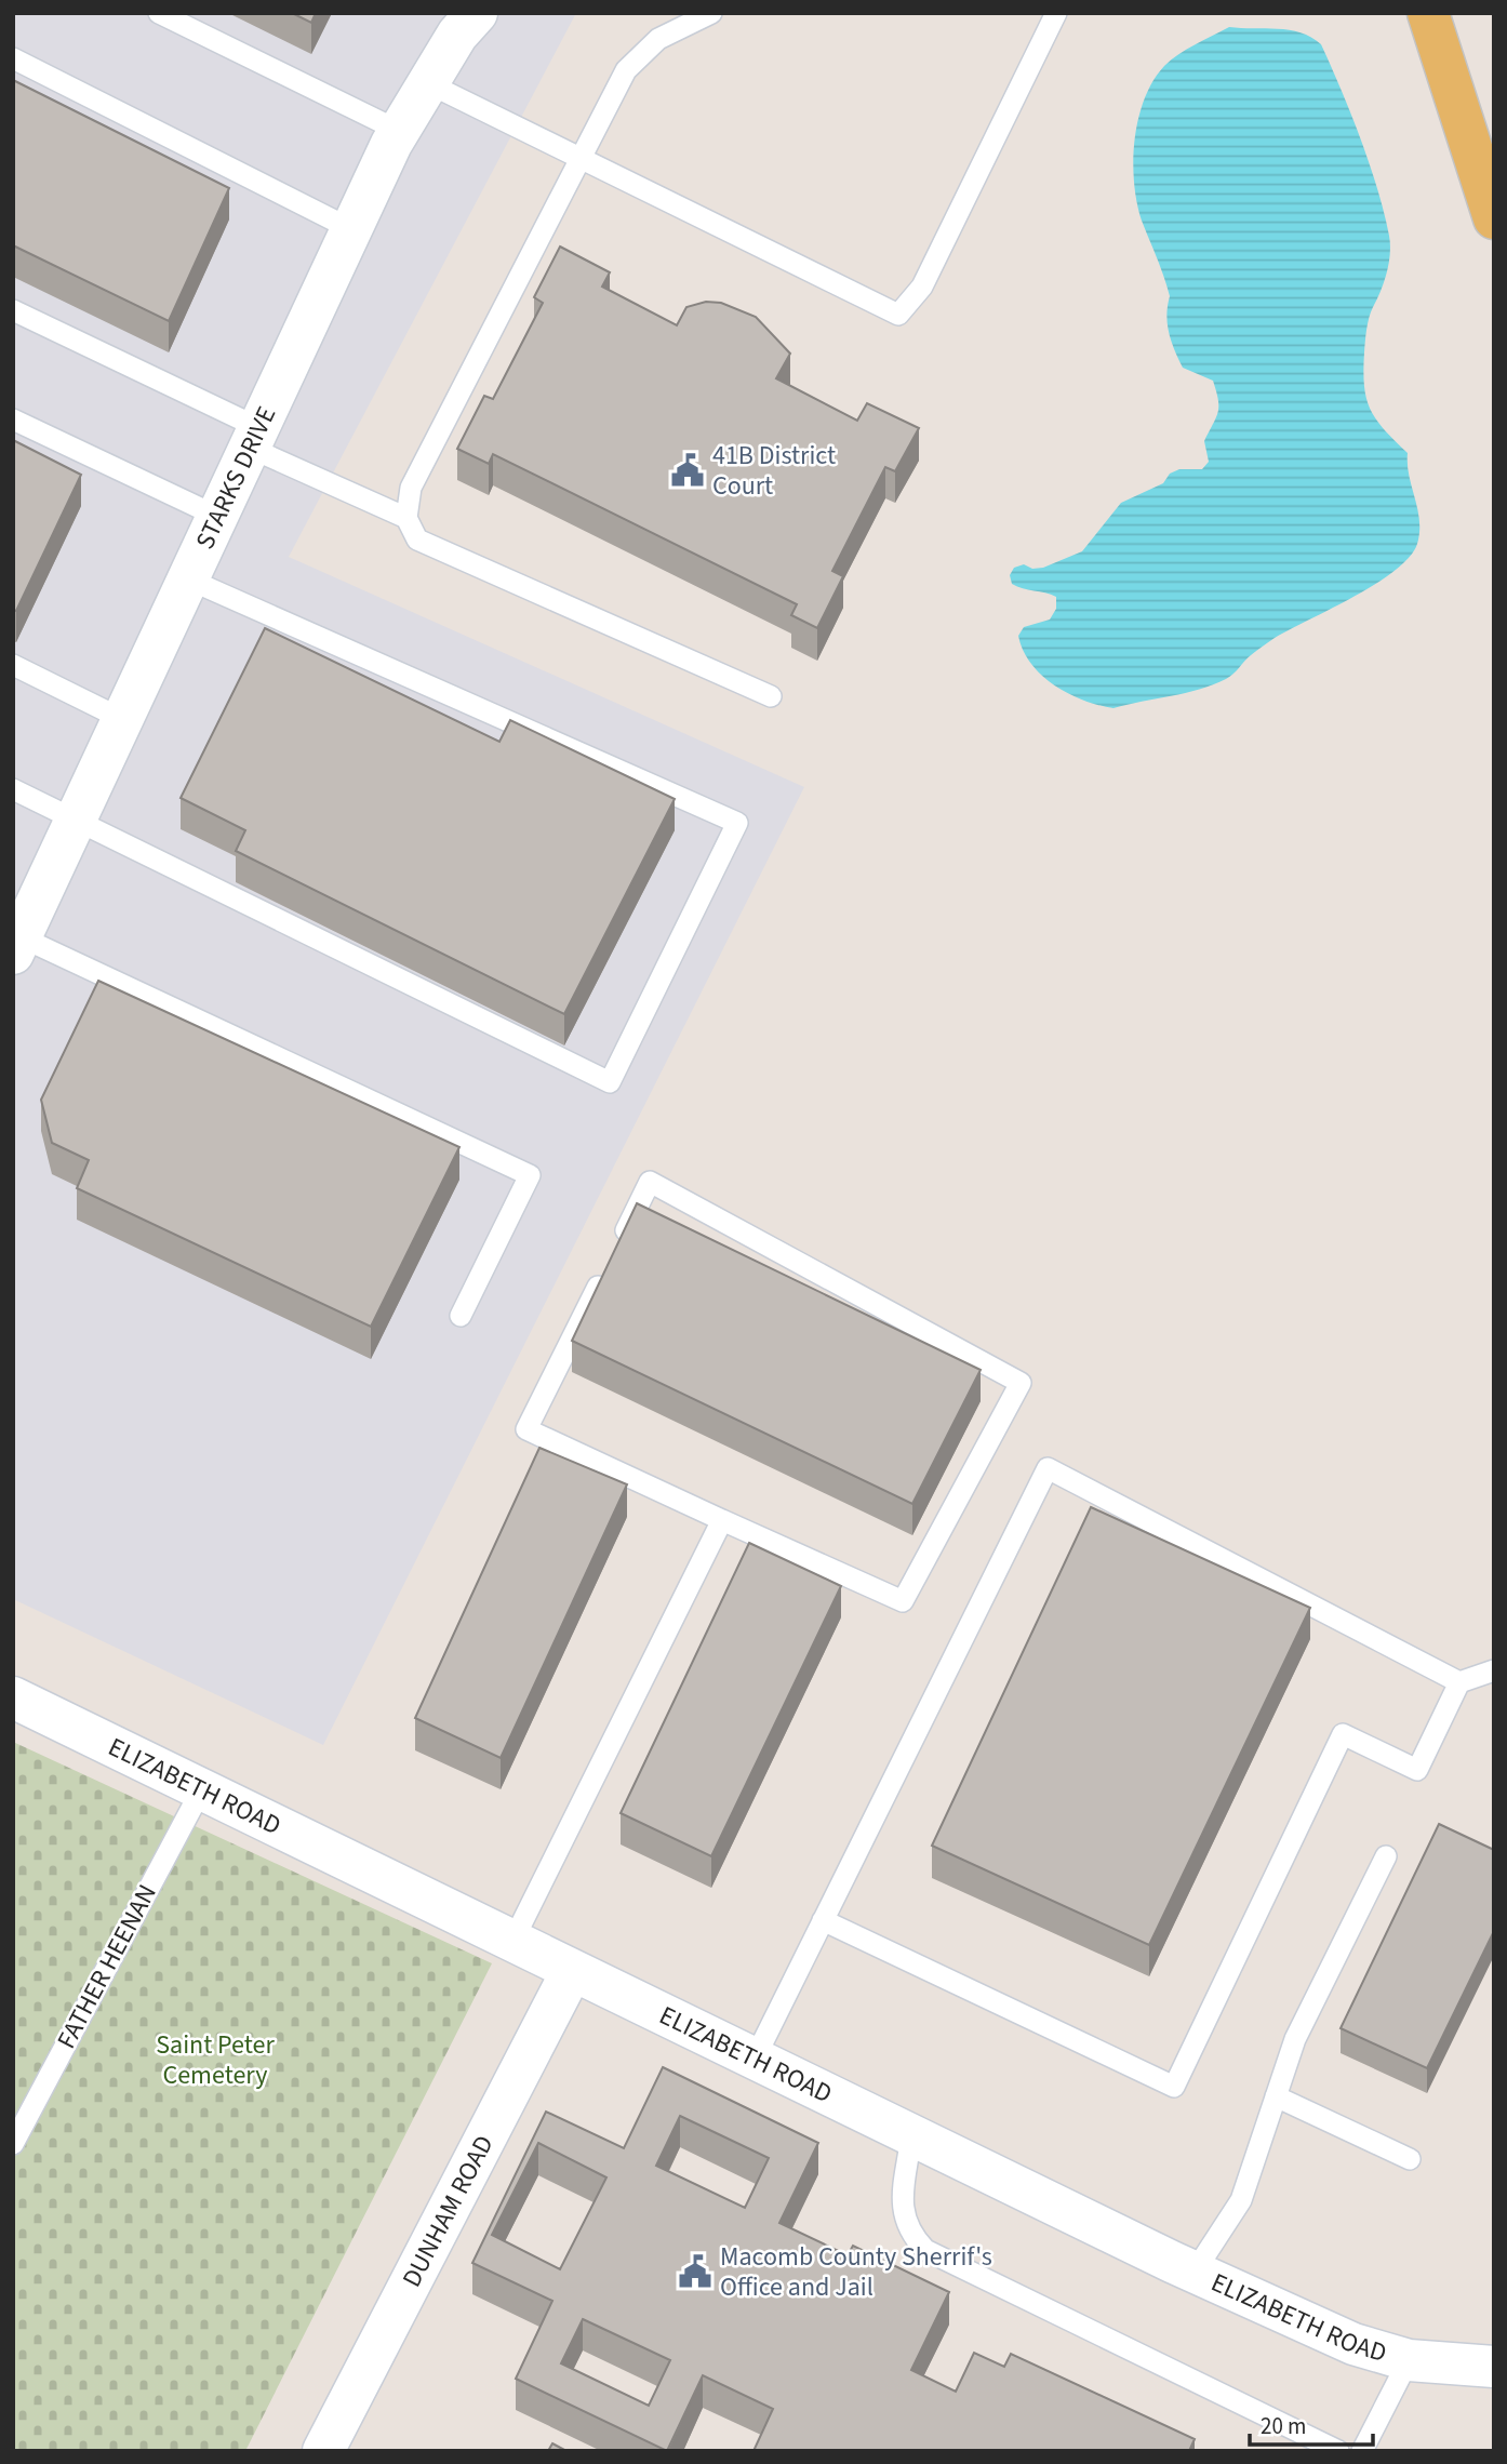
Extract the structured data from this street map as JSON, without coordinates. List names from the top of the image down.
{
  "streets": {
    "street": ["STARKS DRIVE", "ELIZABETH ROAD", "DUNHAM ROAD"],
    "lane": ["FATHER HEENAN"]
  },
  "crossings": [
    ["ELIZABETH ROAD", "FATHER HEENAN"],
    ["ELIZABETH ROAD", "DUNHAM ROAD"]
  ],
  "parks": ["Saint Peter Cemetery"],
  "places": {
    "public building": ["41B District Court", "Macomb County Sherrif's Office and Jail"]
  },
  "scale_bar": "20 m"
}
